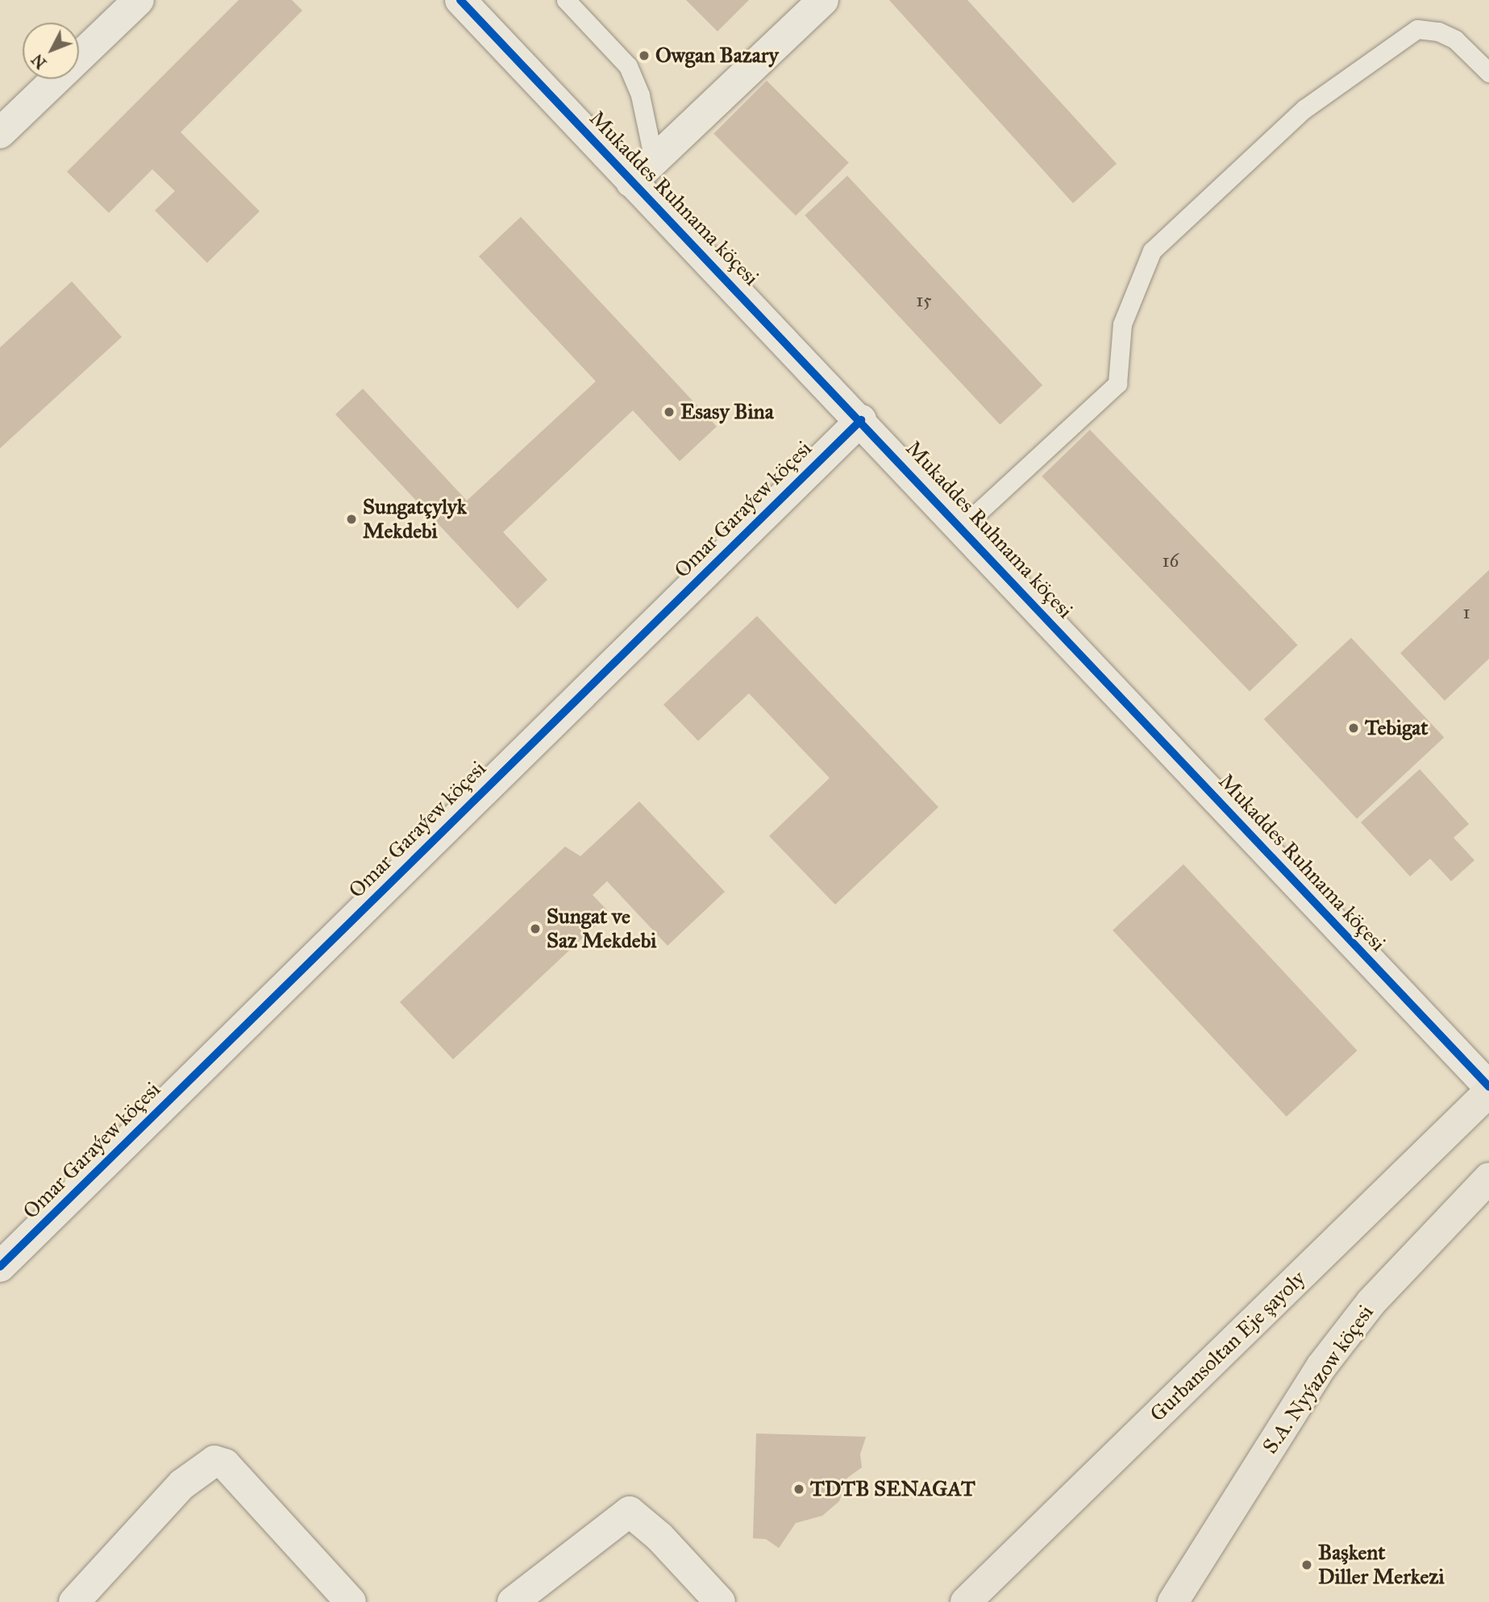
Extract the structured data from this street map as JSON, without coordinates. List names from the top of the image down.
{
  "streets": {
    "main road": ["Gurbansoltan Eje şayoly", "S.A. Nyýazow köçesi"],
    "street": ["Mukaddes Ruhnama köçesi", "Omar Garaýew köçesi"]
  },
  "crossings": [
    ["Mukaddes Ruhnama köçesi", "Omar Garaýew köçesi"]
  ],
  "places": [
    "Owgan Bazary",
    "Esasy Bina",
    "Sungatçylyk Mekdebi",
    "Tebigat",
    "Sungat ve Saz Mekdebi",
    "TDTB SENAGAT",
    "Başkent Diller Merkezi"
  ],
  "house_numbers": ["15", "16", "1"],
  "north": "bottom left"
}
